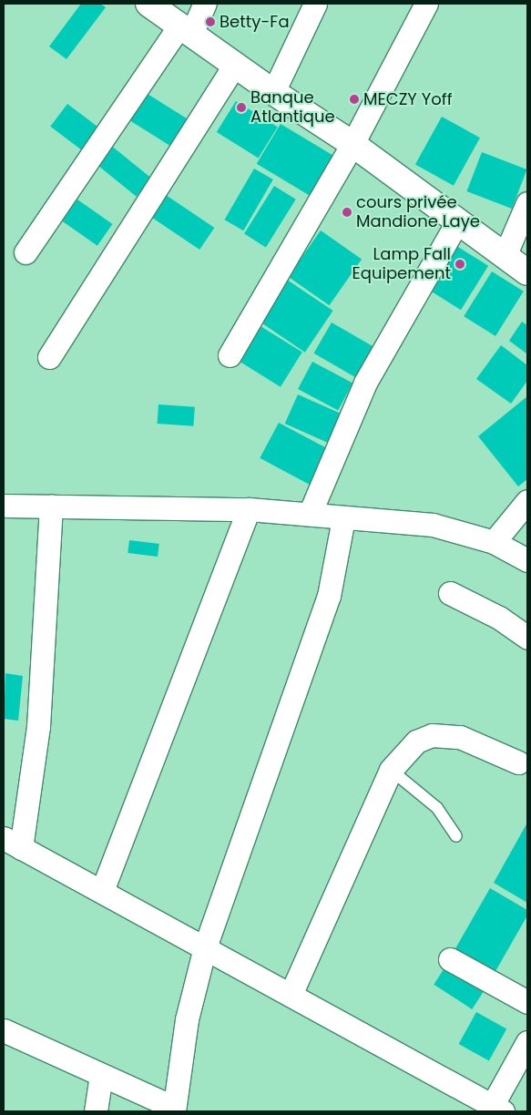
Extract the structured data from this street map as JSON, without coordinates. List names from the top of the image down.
{
  "places": [
    "Betty-Fa",
    "MECZY Yoff",
    "Banque Atlantique",
    "cours privée Mandione Laye",
    "Lamp Fall Equipement"
  ]
}
